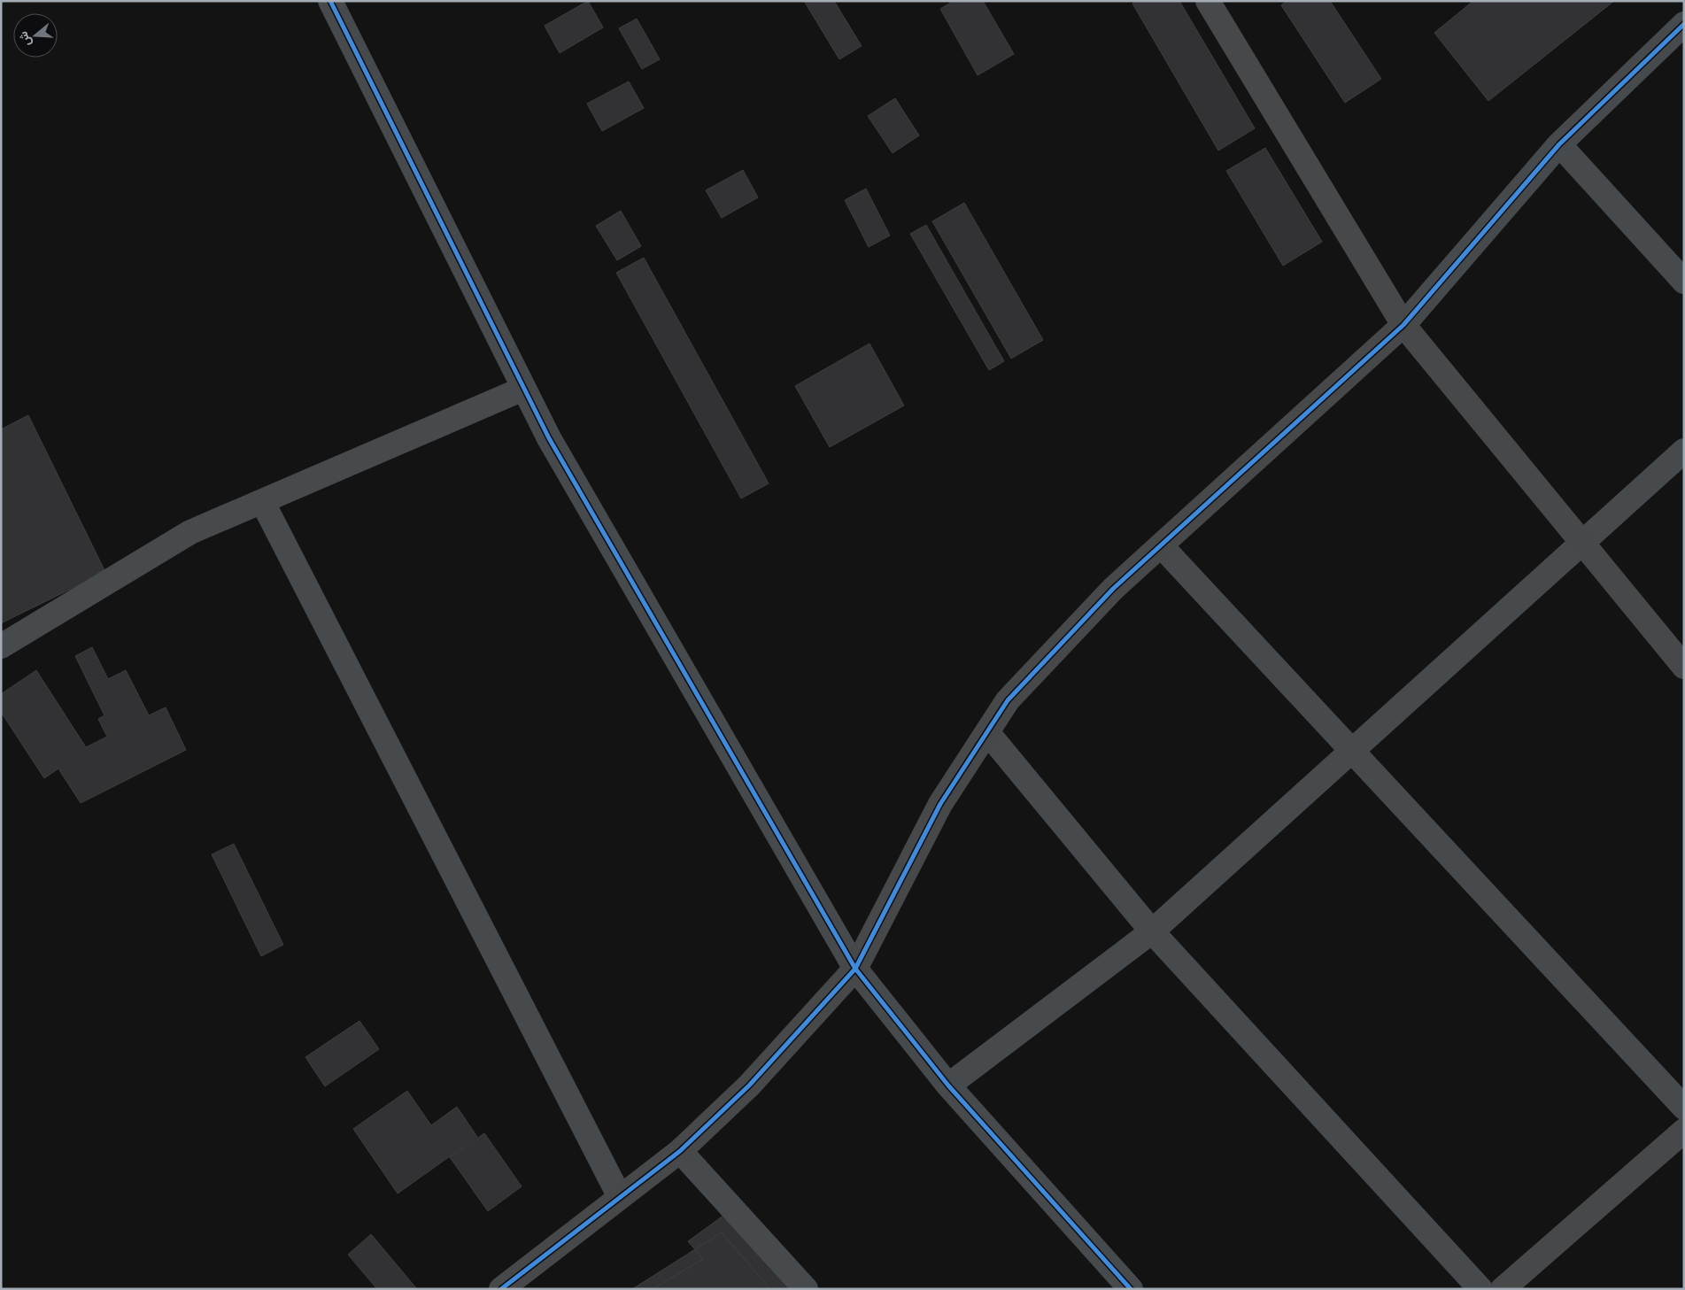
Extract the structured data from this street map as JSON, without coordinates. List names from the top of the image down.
{
  "north": "left"
}
